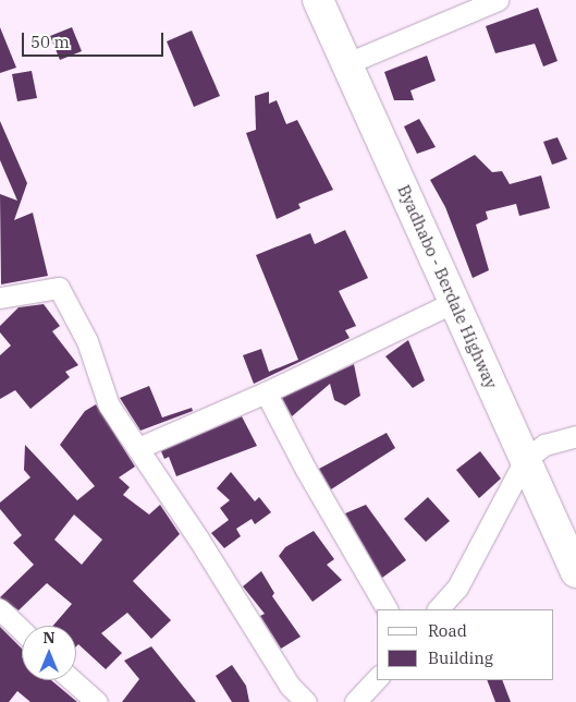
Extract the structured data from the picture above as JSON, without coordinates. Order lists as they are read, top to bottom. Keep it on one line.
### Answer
{"streets":{"main road":["Byadhabo - Berdale Highway"]},"legend":["Road","Building"],"scale_bar":"50 m","north":"top"}
